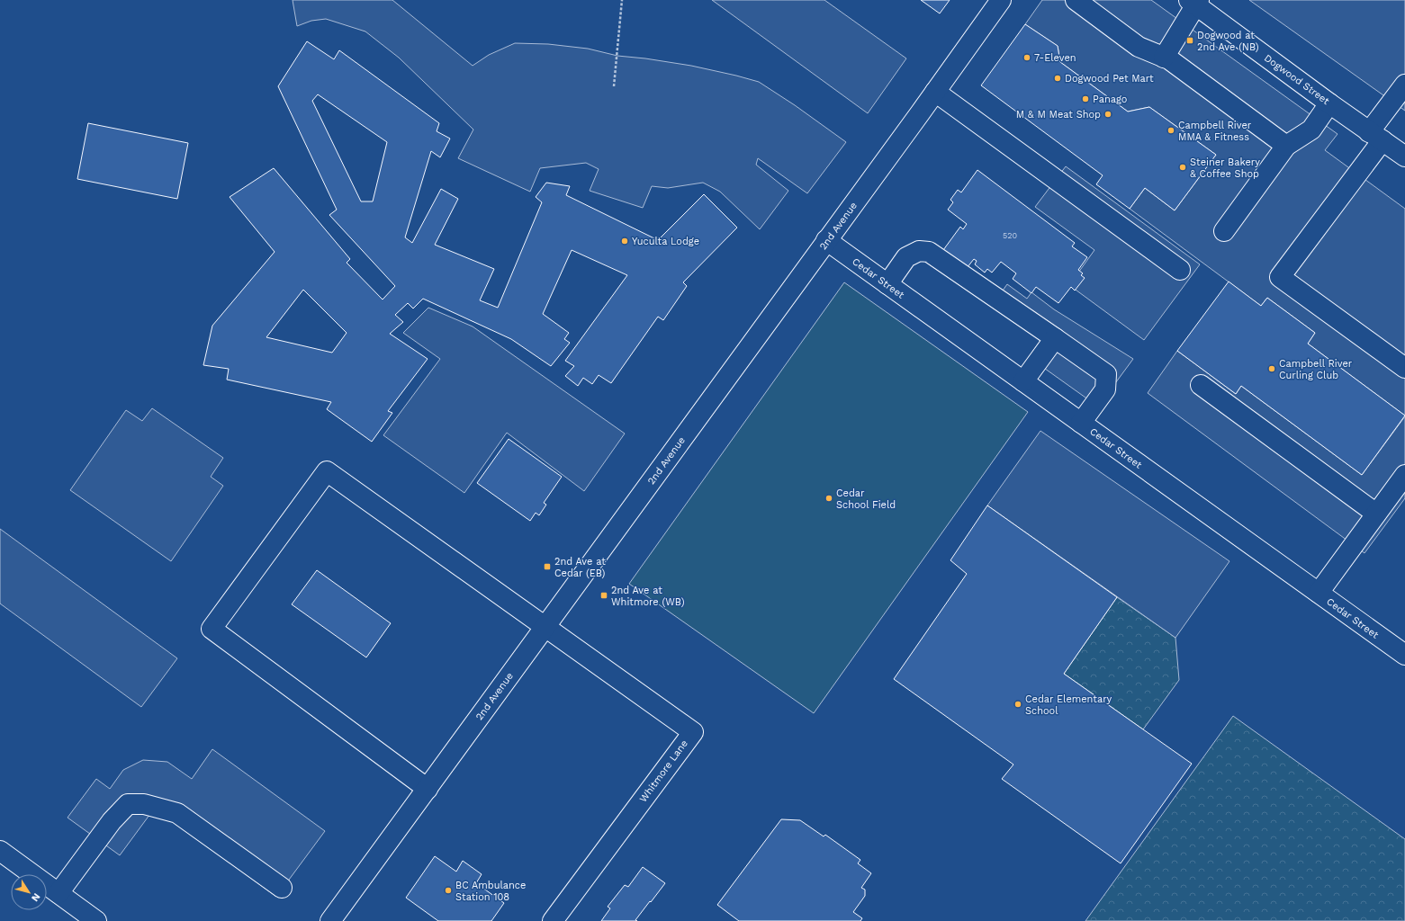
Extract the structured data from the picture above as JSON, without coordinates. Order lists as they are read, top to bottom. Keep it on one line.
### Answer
{"streets":{"street":["Dogwood Street","2nd Avenue","Cedar Street","Whitmore Lane"]},"crossings":[["2nd Avenue","Cedar Street"],["2nd Avenue","Whitmore Lane"]],"places":{"transit":["Dogwood at 2nd Ave (NB)","2nd Ave at Cedar (EB)","2nd Ave at Whitmore (WB)"],"other":["7-Eleven","Dogwood Pet Mart","Panago","M & M Meat Shop","Campbell River MMA & Fitness","Steiner Bakery & Coffee Shop","Yuculta Lodge","Campbell River Curling Club","Cedar School Field","Cedar Elementary School","BC Ambulance Station 108"]},"house_numbers":["520"],"north":"bottom right"}
